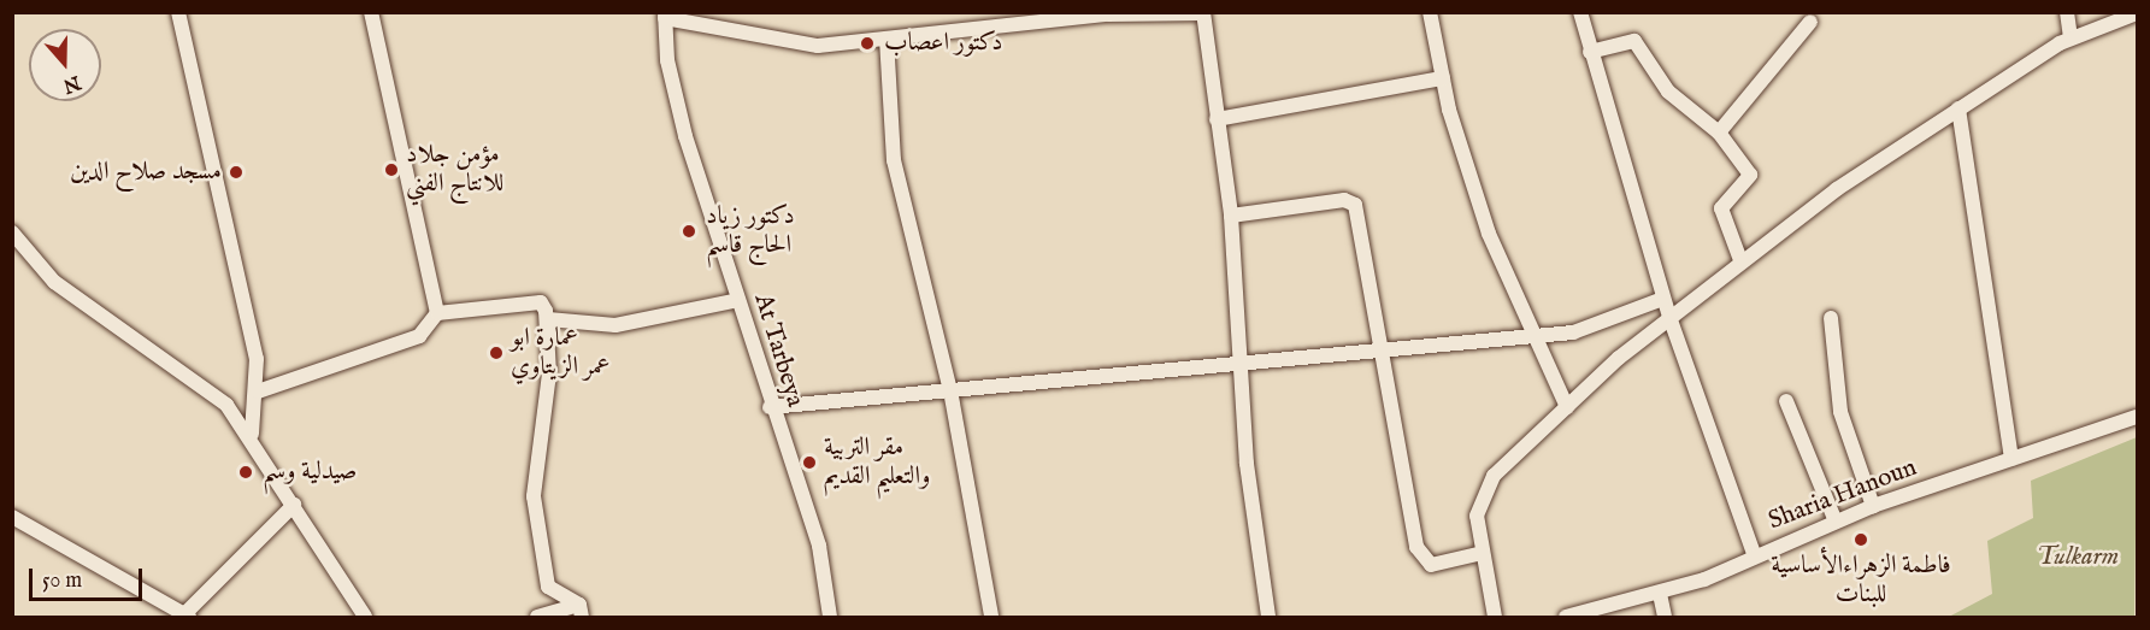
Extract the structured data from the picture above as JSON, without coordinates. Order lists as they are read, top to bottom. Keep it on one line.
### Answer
{"streets":{"street":["At Tarbeya","Sharia Hanoun"]},"parks":["Tulkarm"],"places":["دكتور اعصاب","مؤمن جلاد للانتاج الفني","مسجد صلاح الدين","دكتور زياد الحاج قاسم","عمارة ابو عمر الزيتاوي","مقر التربية والتعليم القديم","صيدلية وسم","فاطمة الزهراءالأساسية للبنات"],"scale_bar":"50 m","north":"bottom"}
